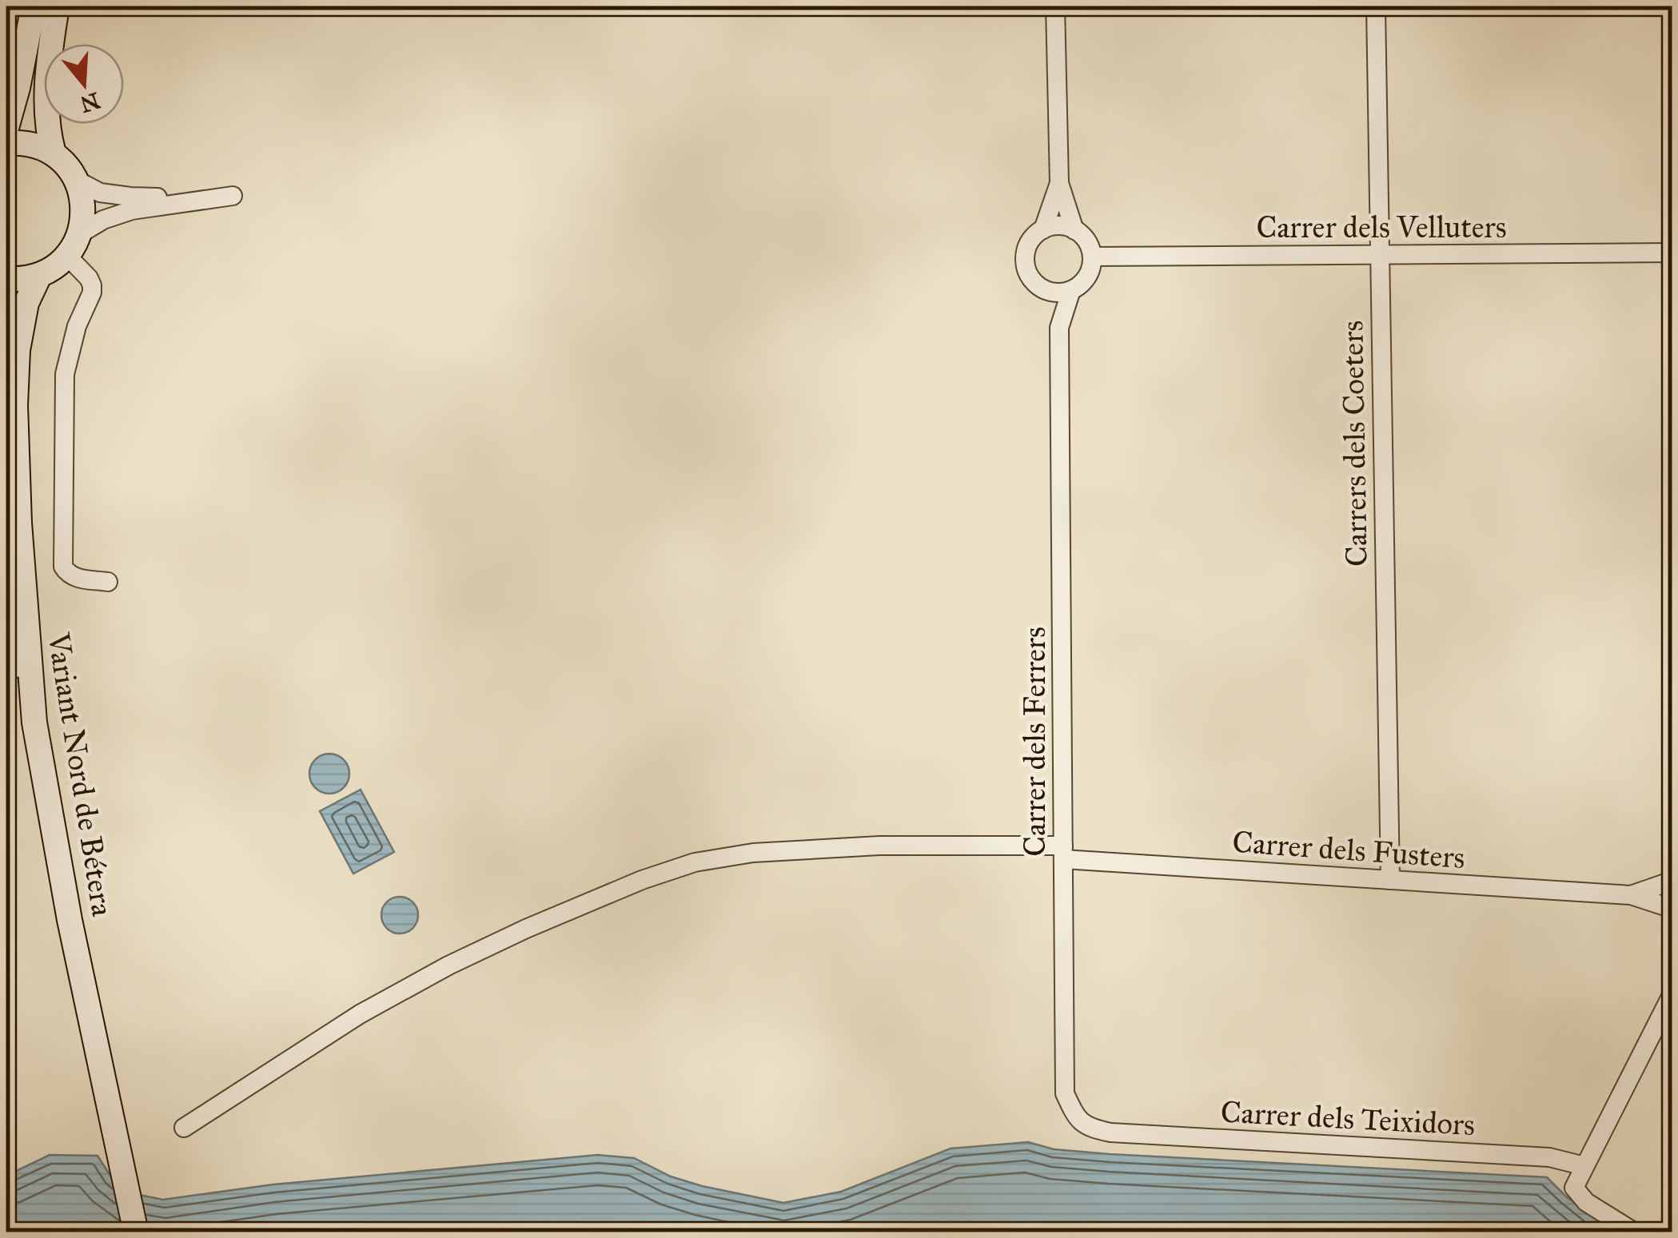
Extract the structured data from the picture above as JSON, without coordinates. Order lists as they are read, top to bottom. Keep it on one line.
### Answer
{"streets":{"main road":["Variant Nord de Bétera"],"street":["Carrer dels Velluters","Carrers dels Coeters","Carrer dels Ferrers","Carrer dels Fusters","Carrer dels Teixidors"]},"crossings":[["Carrer dels Velluters","Carrers dels Coeters"],["Carrer dels Velluters","Carrer dels Ferrers"],["Carrers dels Coeters","Carrer dels Fusters"],["Carrer dels Ferrers","Carrer dels Fusters"],["Carrer dels Ferrers","Carrer dels Teixidors"]],"north":"bottom"}
